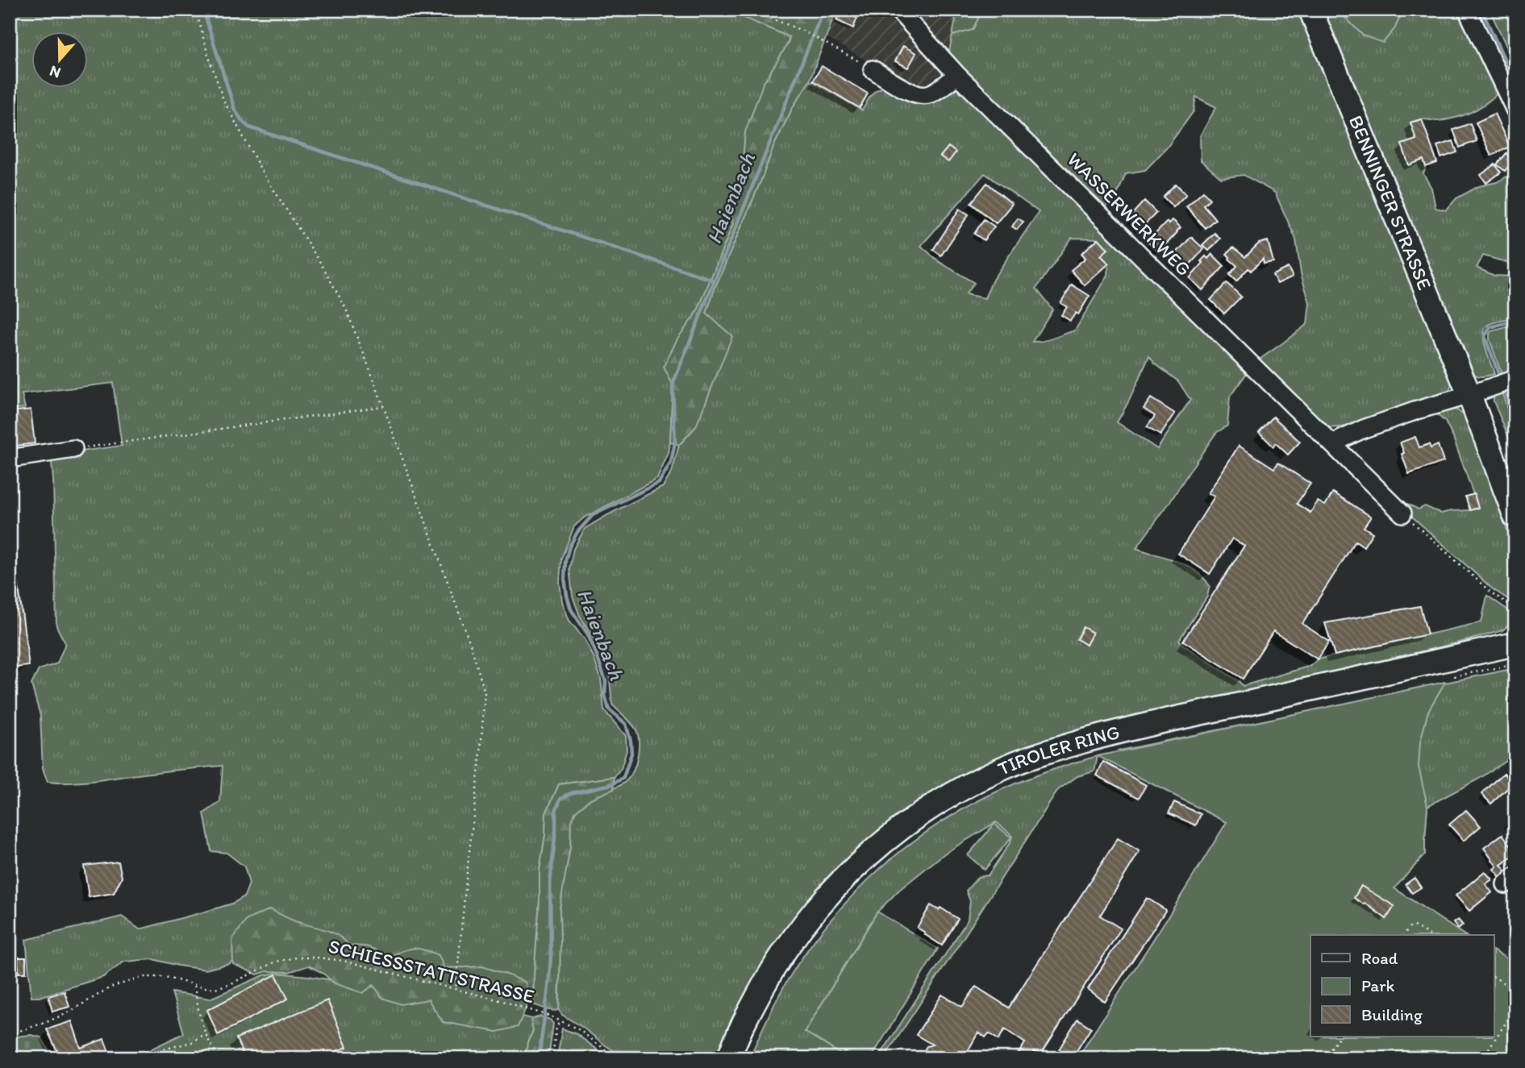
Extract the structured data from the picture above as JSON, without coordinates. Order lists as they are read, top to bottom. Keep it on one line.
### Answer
{"streets":{"main road":["BENNINGER STRASSE","TIROLER RING"],"street":["WASSERWERKWEG"],"path":["SCHIESSSTATTSTRASSE"]},"water":["Haienbach"],"legend":["Road","Park","Building"],"north":"bottom"}
